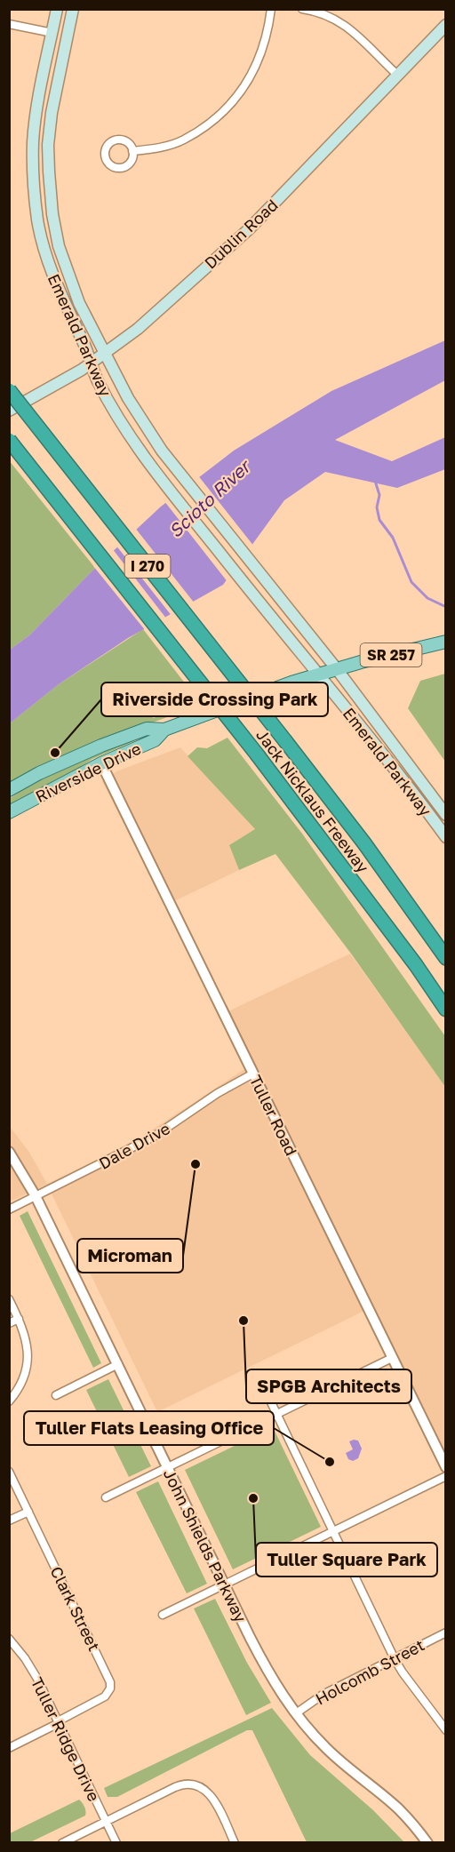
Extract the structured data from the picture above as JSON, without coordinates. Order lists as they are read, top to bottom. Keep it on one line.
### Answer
{"streets":{"highway":["I 270","Jack Nicklaus Freeway"],"main road":["Dublin Road","Emerald Parkway","SR 257","Riverside Drive"],"street":["Tuller Road","Dale Drive","John Shields Parkway","Clark Street","Holcomb Street","Tuller Ridge Drive"]},"crossings":[["Dublin Road","Emerald Parkway"],["Emerald Parkway","Riverside Drive"],["Riverside Drive","Tuller Road"],["Tuller Road","Dale Drive"],["Dale Drive","John Shields Parkway"],["John Shields Parkway","Holcomb Street"],["Clark Street","Tuller Ridge Drive"]],"water":["Scioto River"],"places":["Riverside Crossing Park","Microman","SPGB Architects","Tuller Flats Leasing Office","Tuller Square Park"]}
